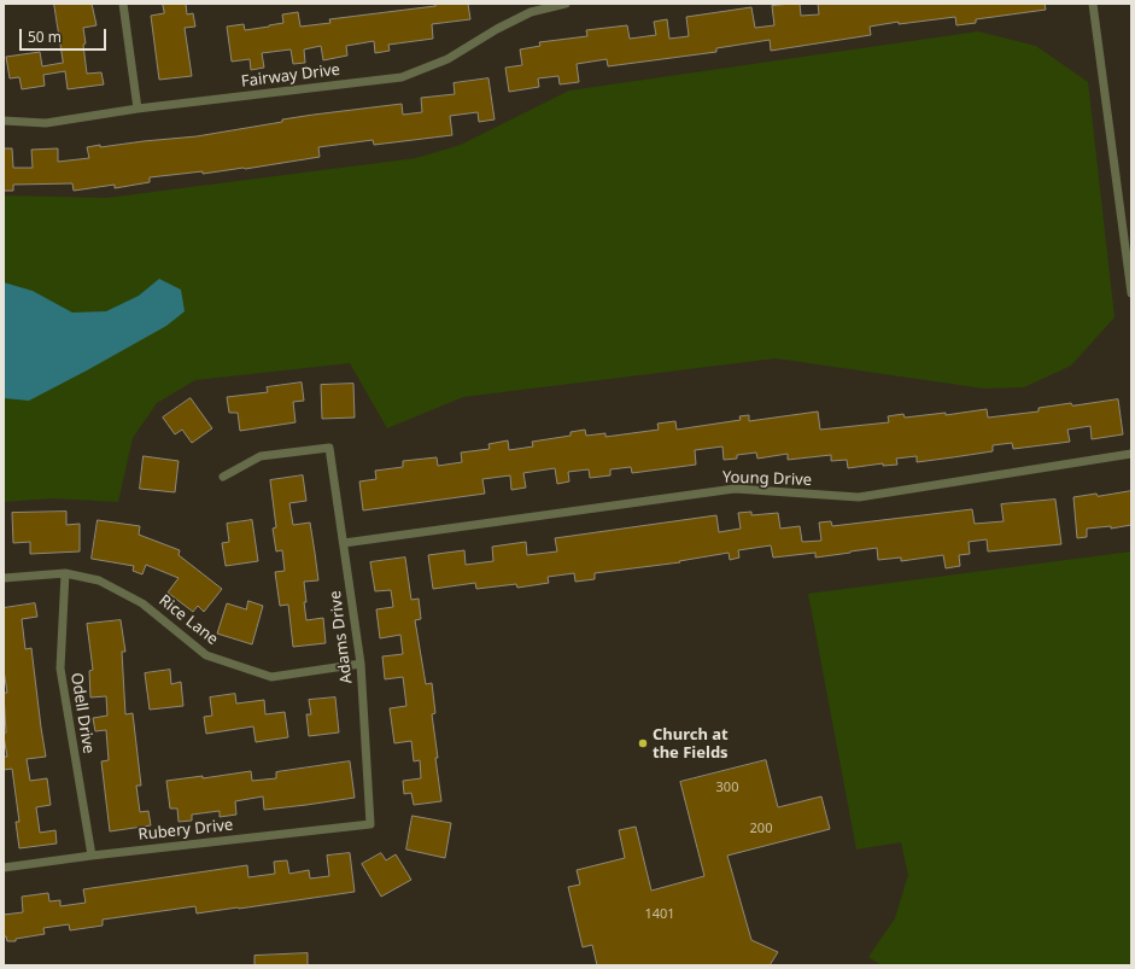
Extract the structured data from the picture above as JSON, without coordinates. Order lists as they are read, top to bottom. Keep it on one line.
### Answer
{"streets":{"street":["Fairway Drive","Young Drive","Rice Lane","Adams Drive","Odell Drive","Rubery Drive"]},"crossings":[["Young Drive","Adams Drive"],["Rice Lane","Adams Drive"],["Rice Lane","Odell Drive"],["Adams Drive","Rubery Drive"],["Odell Drive","Rubery Drive"]],"places":["Church at the Fields"],"house_numbers":["300","200","1401"],"scale_bar":"50 m"}
